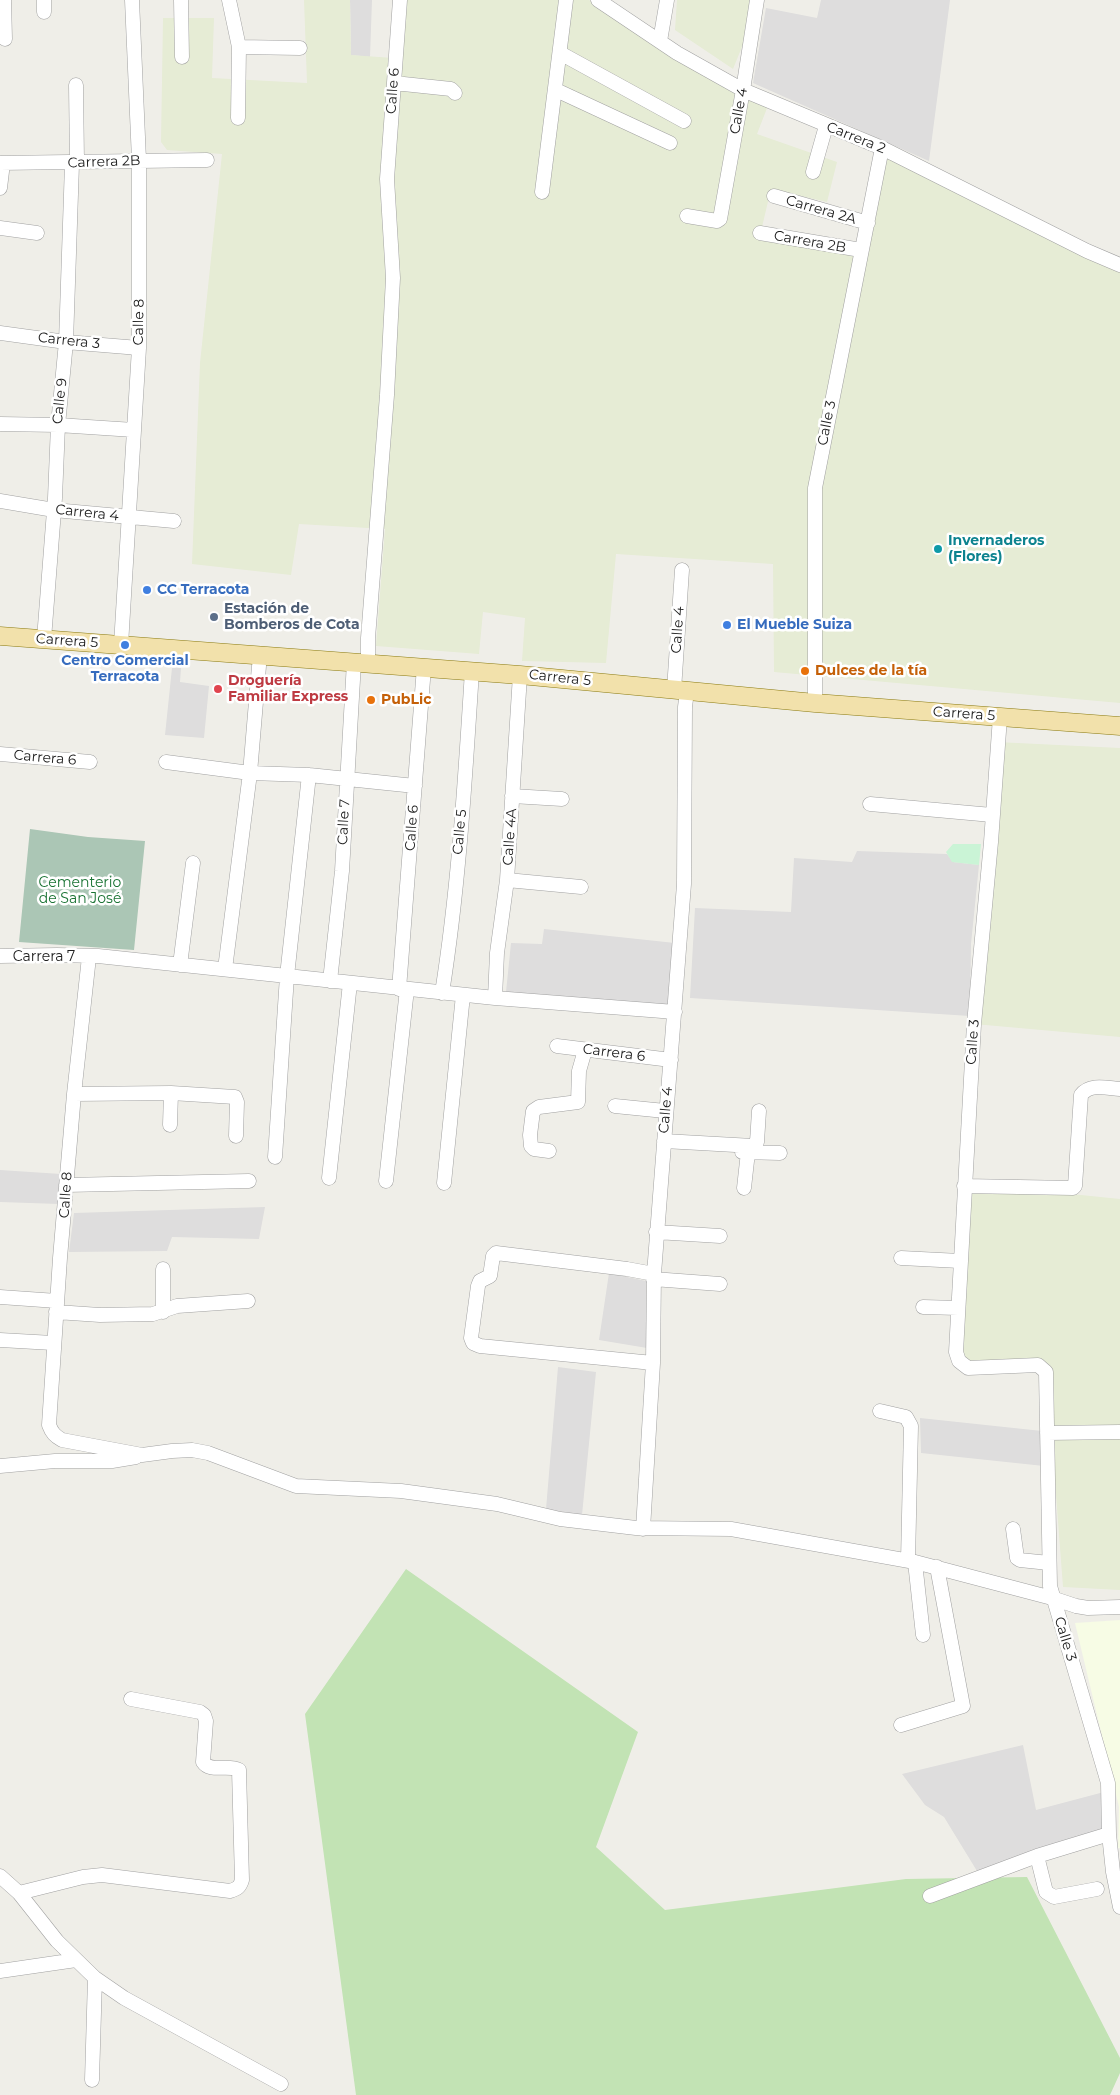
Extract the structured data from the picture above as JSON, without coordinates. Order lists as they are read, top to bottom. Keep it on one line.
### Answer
{"streets":{"main road":["Carrera 5"],"street":["Calle 6","Calle 4","Carrera 2","Carrera 2B","Carrera 2A","Calle 8","Carrera 3","Calle 9","Calle 3","Carrera 4","Carrera 6","Calle 7","Calle 5","Calle 4A","Carrera 7"]},"crossings":[["Calle 6","Carrera 5"],["Calle 6","Calle 7"],["Calle 6","Carrera 7"],["Calle 4","Carrera 2"],["Calle 4","Carrera 5"],["Calle 4","Carrera 6"],["Calle 4","Carrera 7"],["Carrera 2","Calle 3"],["Carrera 2B","Calle 8"],["Carrera 2B","Calle 9"],["Carrera 2B","Calle 3"],["Carrera 2A","Calle 3"],["Calle 8","Carrera 3"],["Calle 8","Carrera 4"],["Calle 8","Carrera 5"],["Calle 8","Carrera 7"],["Carrera 3","Calle 9"],["Calle 9","Carrera 4"],["Calle 9","Carrera 5"],["Calle 3","Carrera 5"],["Carrera 5","Calle 7"],["Carrera 5","Calle 5"],["Carrera 5","Calle 4A"],["Calle 7","Carrera 7"],["Calle 5","Carrera 7"],["Calle 4A","Carrera 7"]],"parks":["Cementerio de San José"],"places":["Invernaderos (Flores)","CC Terracota","Estación de Bomberos de Cota","El Mueble Suiza","Centro Comercial Terracota","Dulces de la tía","Droguería Familiar Express","PubLic"]}
